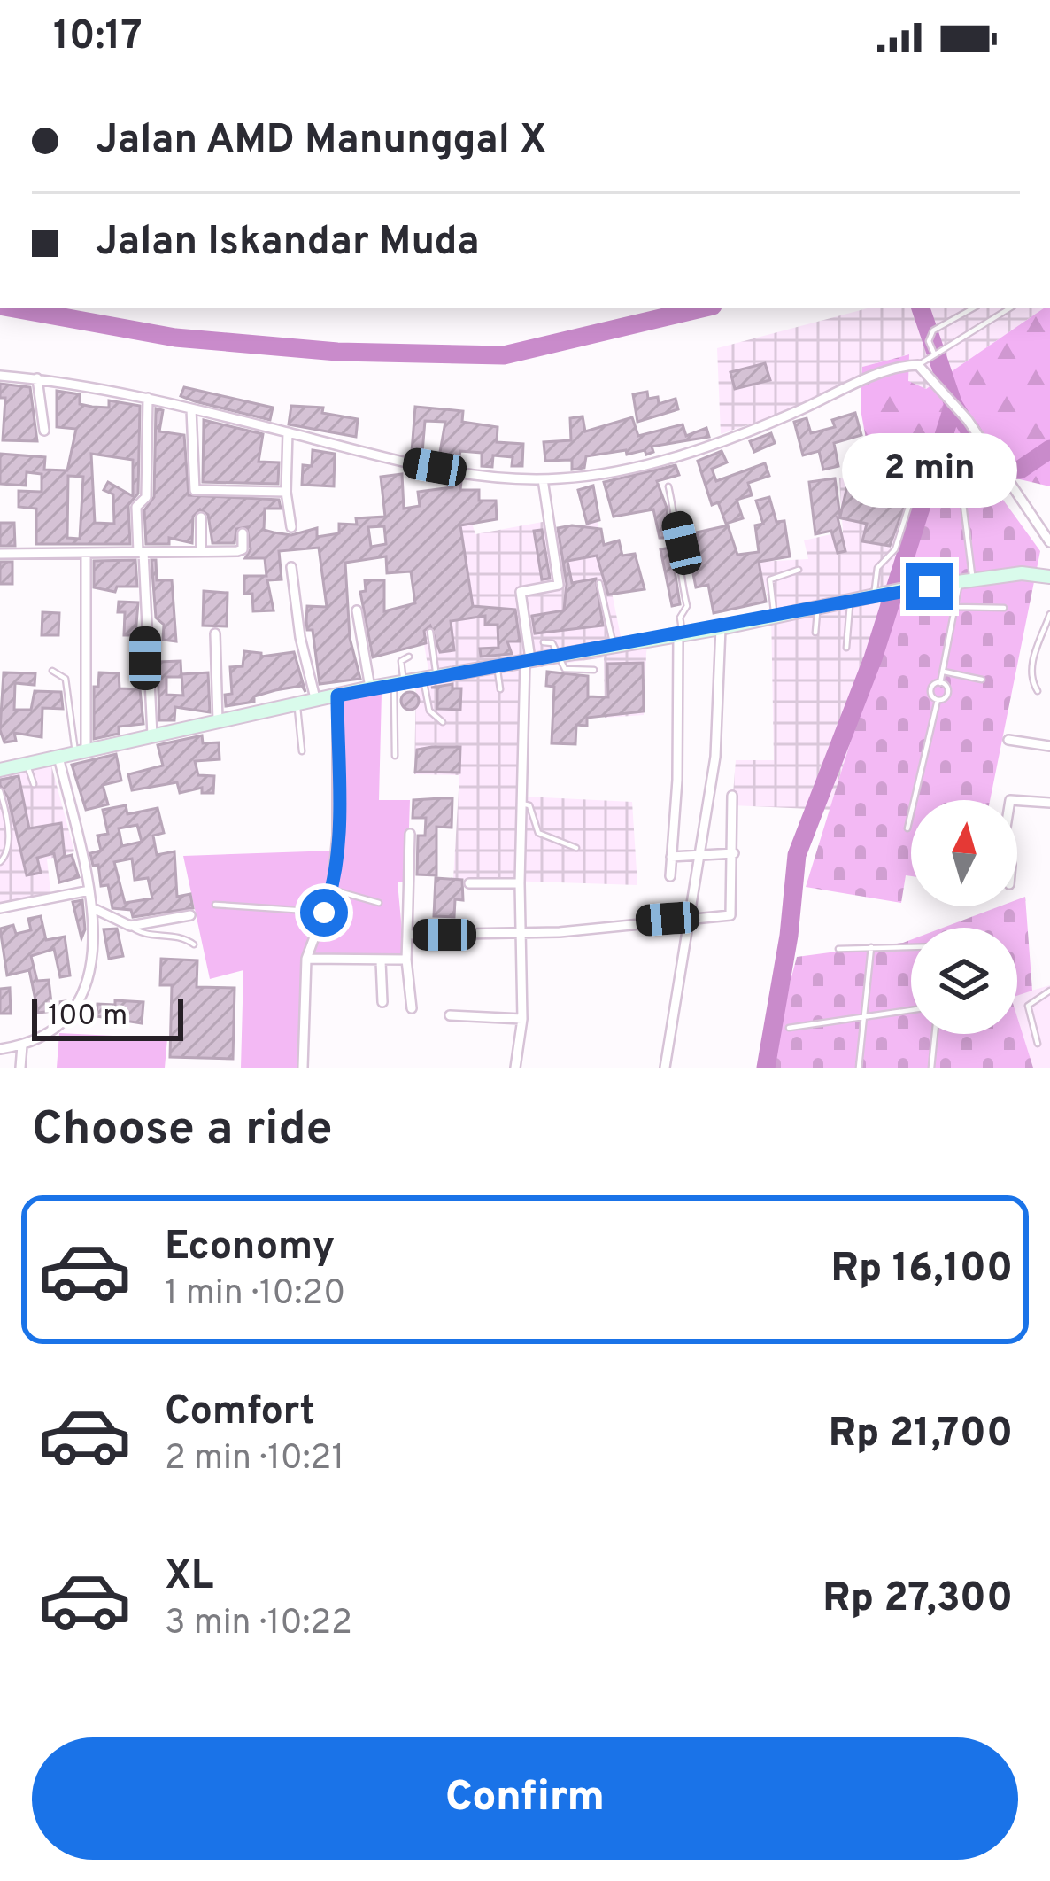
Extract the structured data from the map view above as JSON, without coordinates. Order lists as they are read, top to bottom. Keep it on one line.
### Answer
{"scale_bar":"100 m","north":"top","page":{"status":"10:17","banner":["Jalan AMD Manunggal X","Jalan Iskandar Muda"],"bubble":"2 min","scale":"100 m","heading":"Choose a ride","list":[{"name":"Economy","note":"1 min · 10:20","value":"Rp 16,100"},{"name":"Comfort","note":"2 min · 10:21","value":"Rp 21,700"},{"name":"XL","note":"3 min · 10:22","value":"Rp 27,300"}],"buttons":"Confirm"}}
